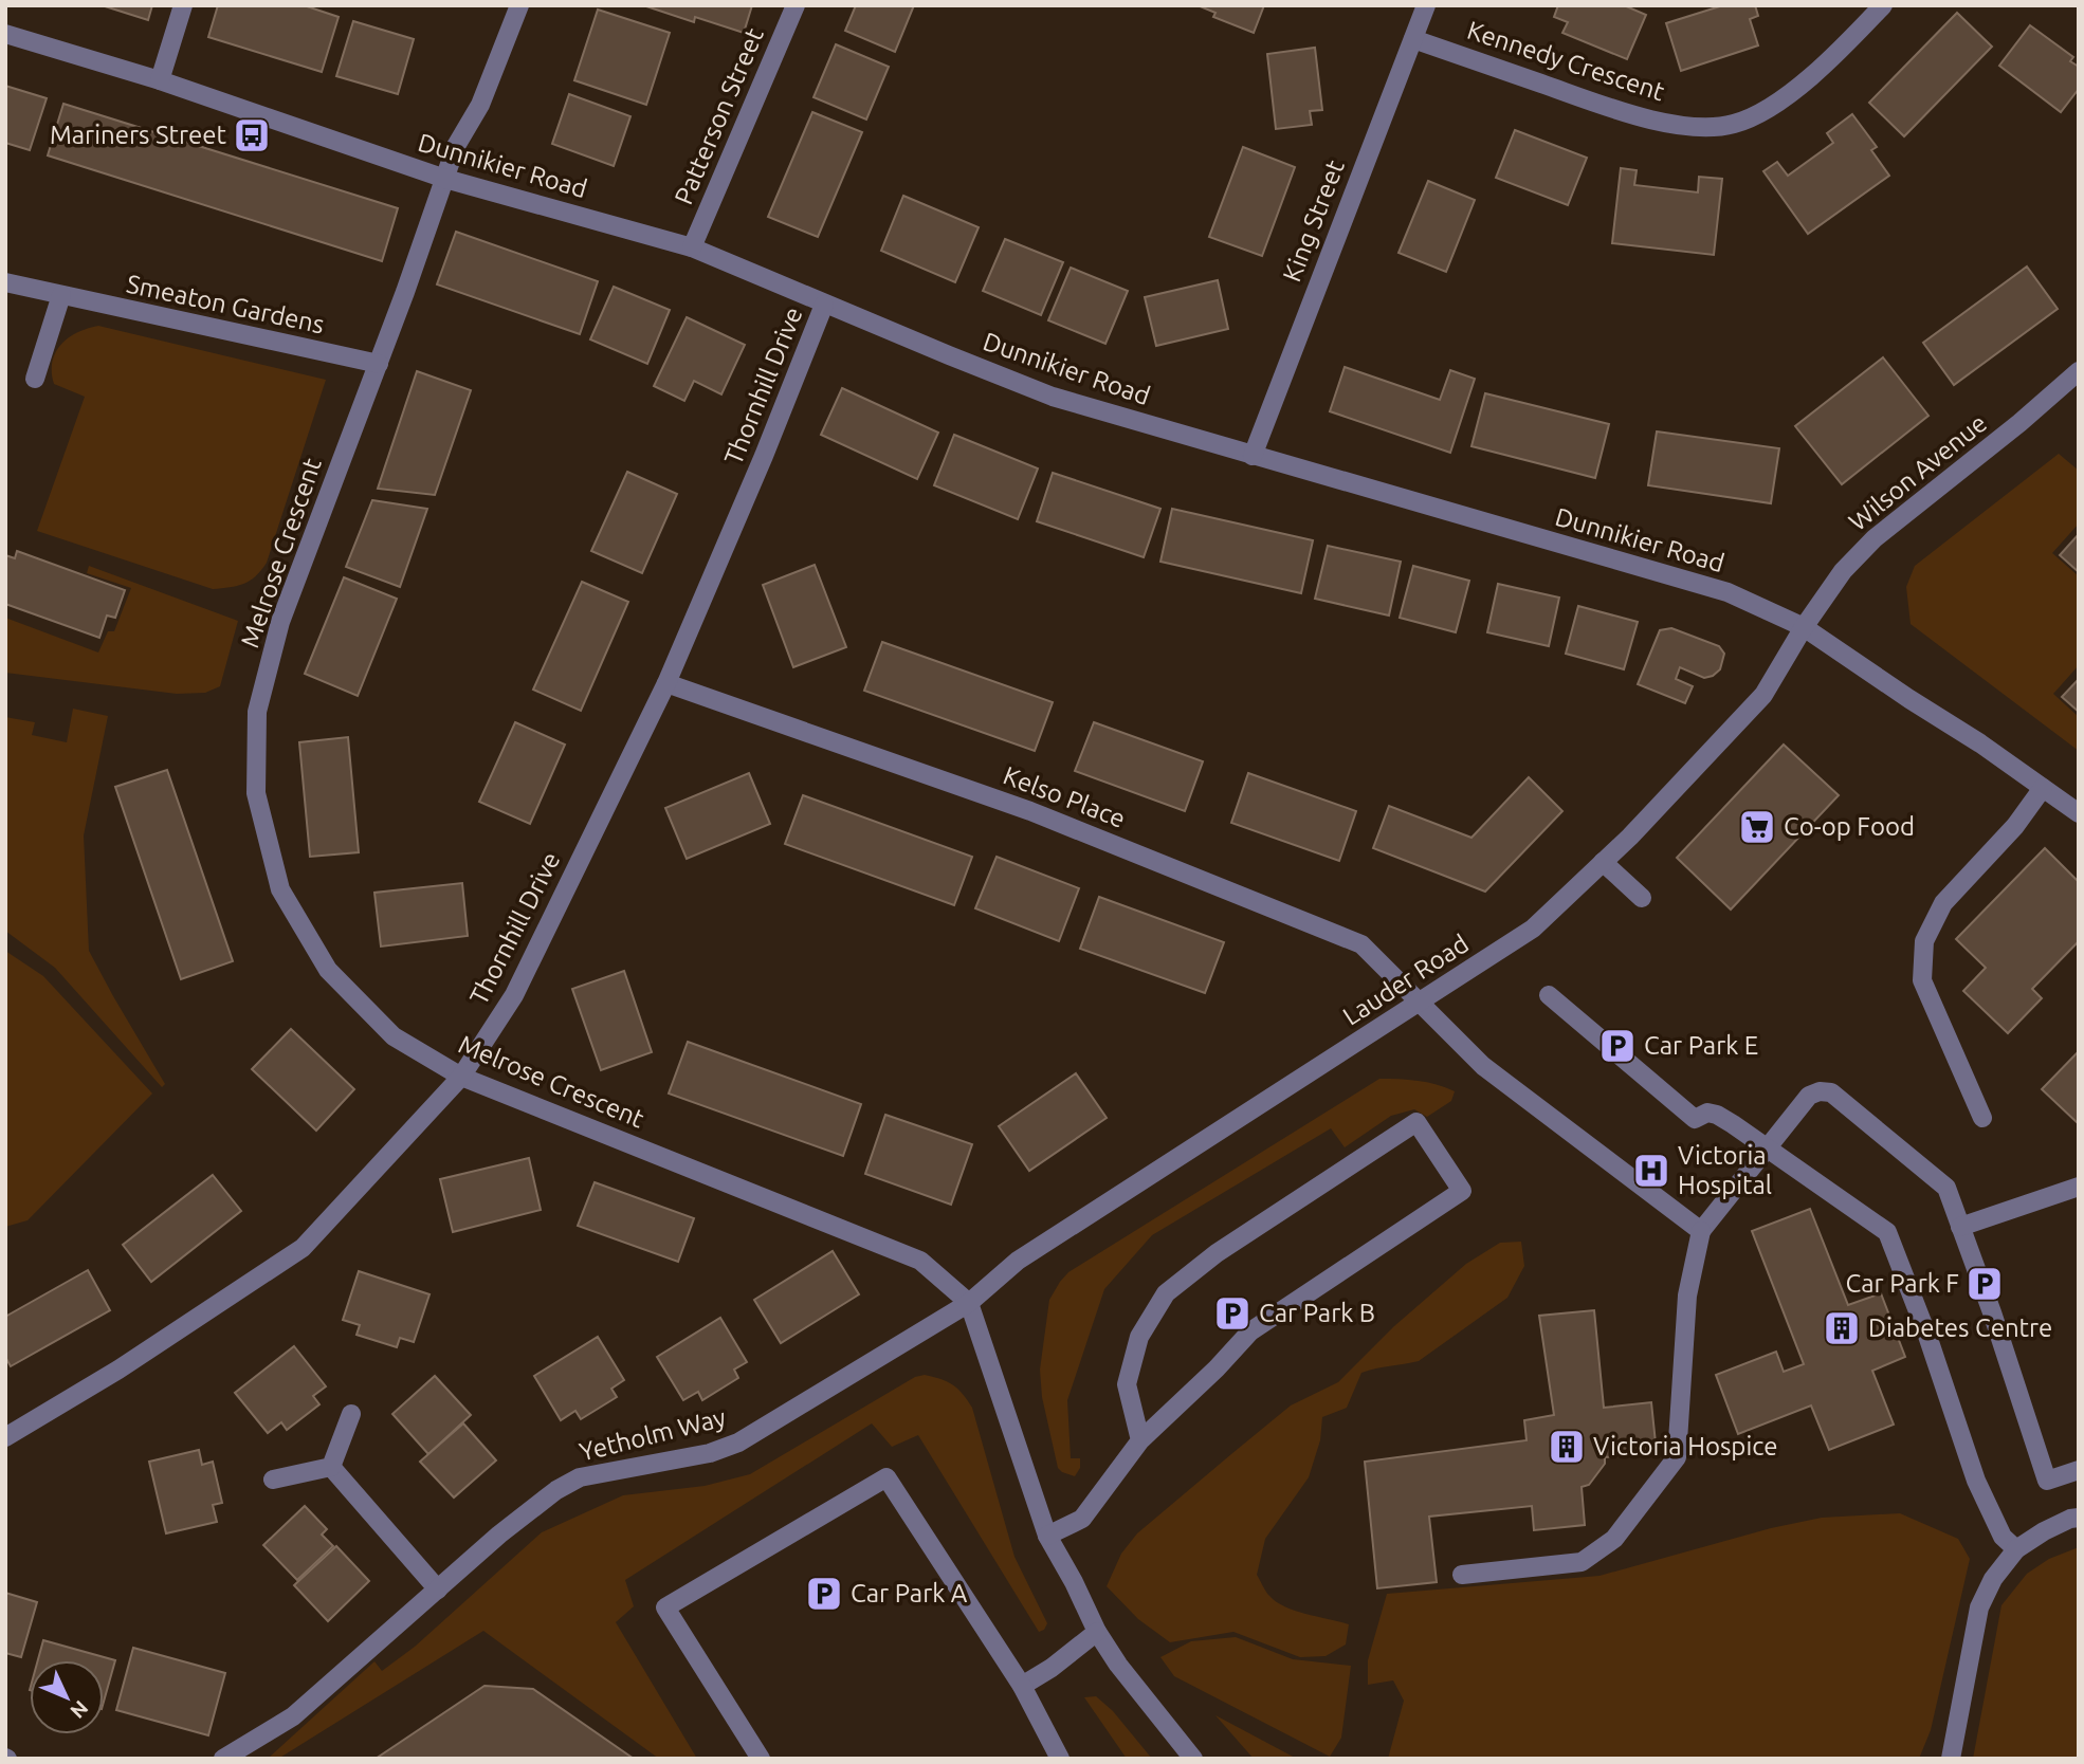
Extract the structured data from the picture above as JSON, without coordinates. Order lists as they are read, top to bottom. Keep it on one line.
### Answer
{"streets":{"street":["Kennedy Crescent","Patterson Street","Dunnikier Road","King Street","Smeaton Gardens","Thornhill Drive","Wilson Avenue","Melrose Crescent","Kelso Place","Lauder Road","Yetholm Way"]},"crossings":[["Kennedy Crescent","King Street"],["Patterson Street","Dunnikier Road"],["Dunnikier Road","King Street"],["Dunnikier Road","Thornhill Drive"],["Dunnikier Road","Wilson Avenue"],["Dunnikier Road","Melrose Crescent"],["Dunnikier Road","Lauder Road"],["Smeaton Gardens","Melrose Crescent"],["Thornhill Drive","Melrose Crescent"],["Thornhill Drive","Kelso Place"],["Wilson Avenue","Lauder Road"],["Melrose Crescent","Lauder Road"],["Melrose Crescent","Yetholm Way"],["Kelso Place","Lauder Road"],["Lauder Road","Yetholm Way"]],"places":{"bus stop":["Mariners Street"],"supermarket":["Co-op Food"],"parking":["Car Park E","Car Park F","Car Park B","Car Park A"],"hospital":["Victoria Hospital"],"building":["Diabetes Centre","Victoria Hospice"]},"north":"bottom right"}
